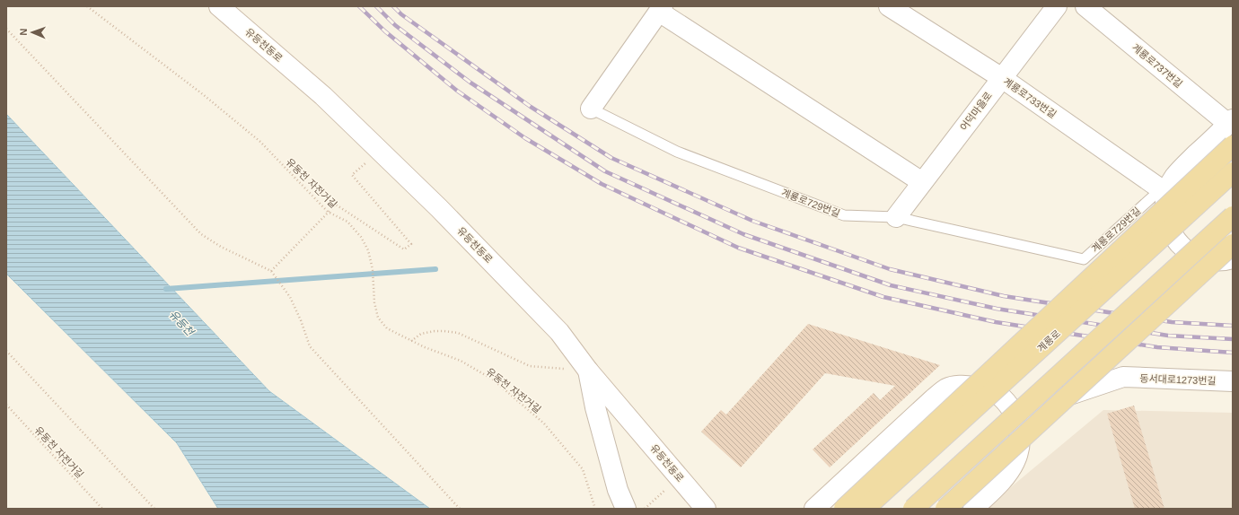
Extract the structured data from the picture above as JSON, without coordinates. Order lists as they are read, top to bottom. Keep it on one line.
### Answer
{"streets":{"main road":["계룡로"],"street":["유등천동로","계룡로737번길","계룡로733번길","어덕마을로","계룡로729번길","동서대로1273번길"],"path":["유동천 자전거길"]},"crossings":[["계룡로733번길","어덕마을로"],["계룡로733번길","계룡로729번길"],["어덕마을로","계룡로729번길"]],"water":["유등천"],"north":"left"}
